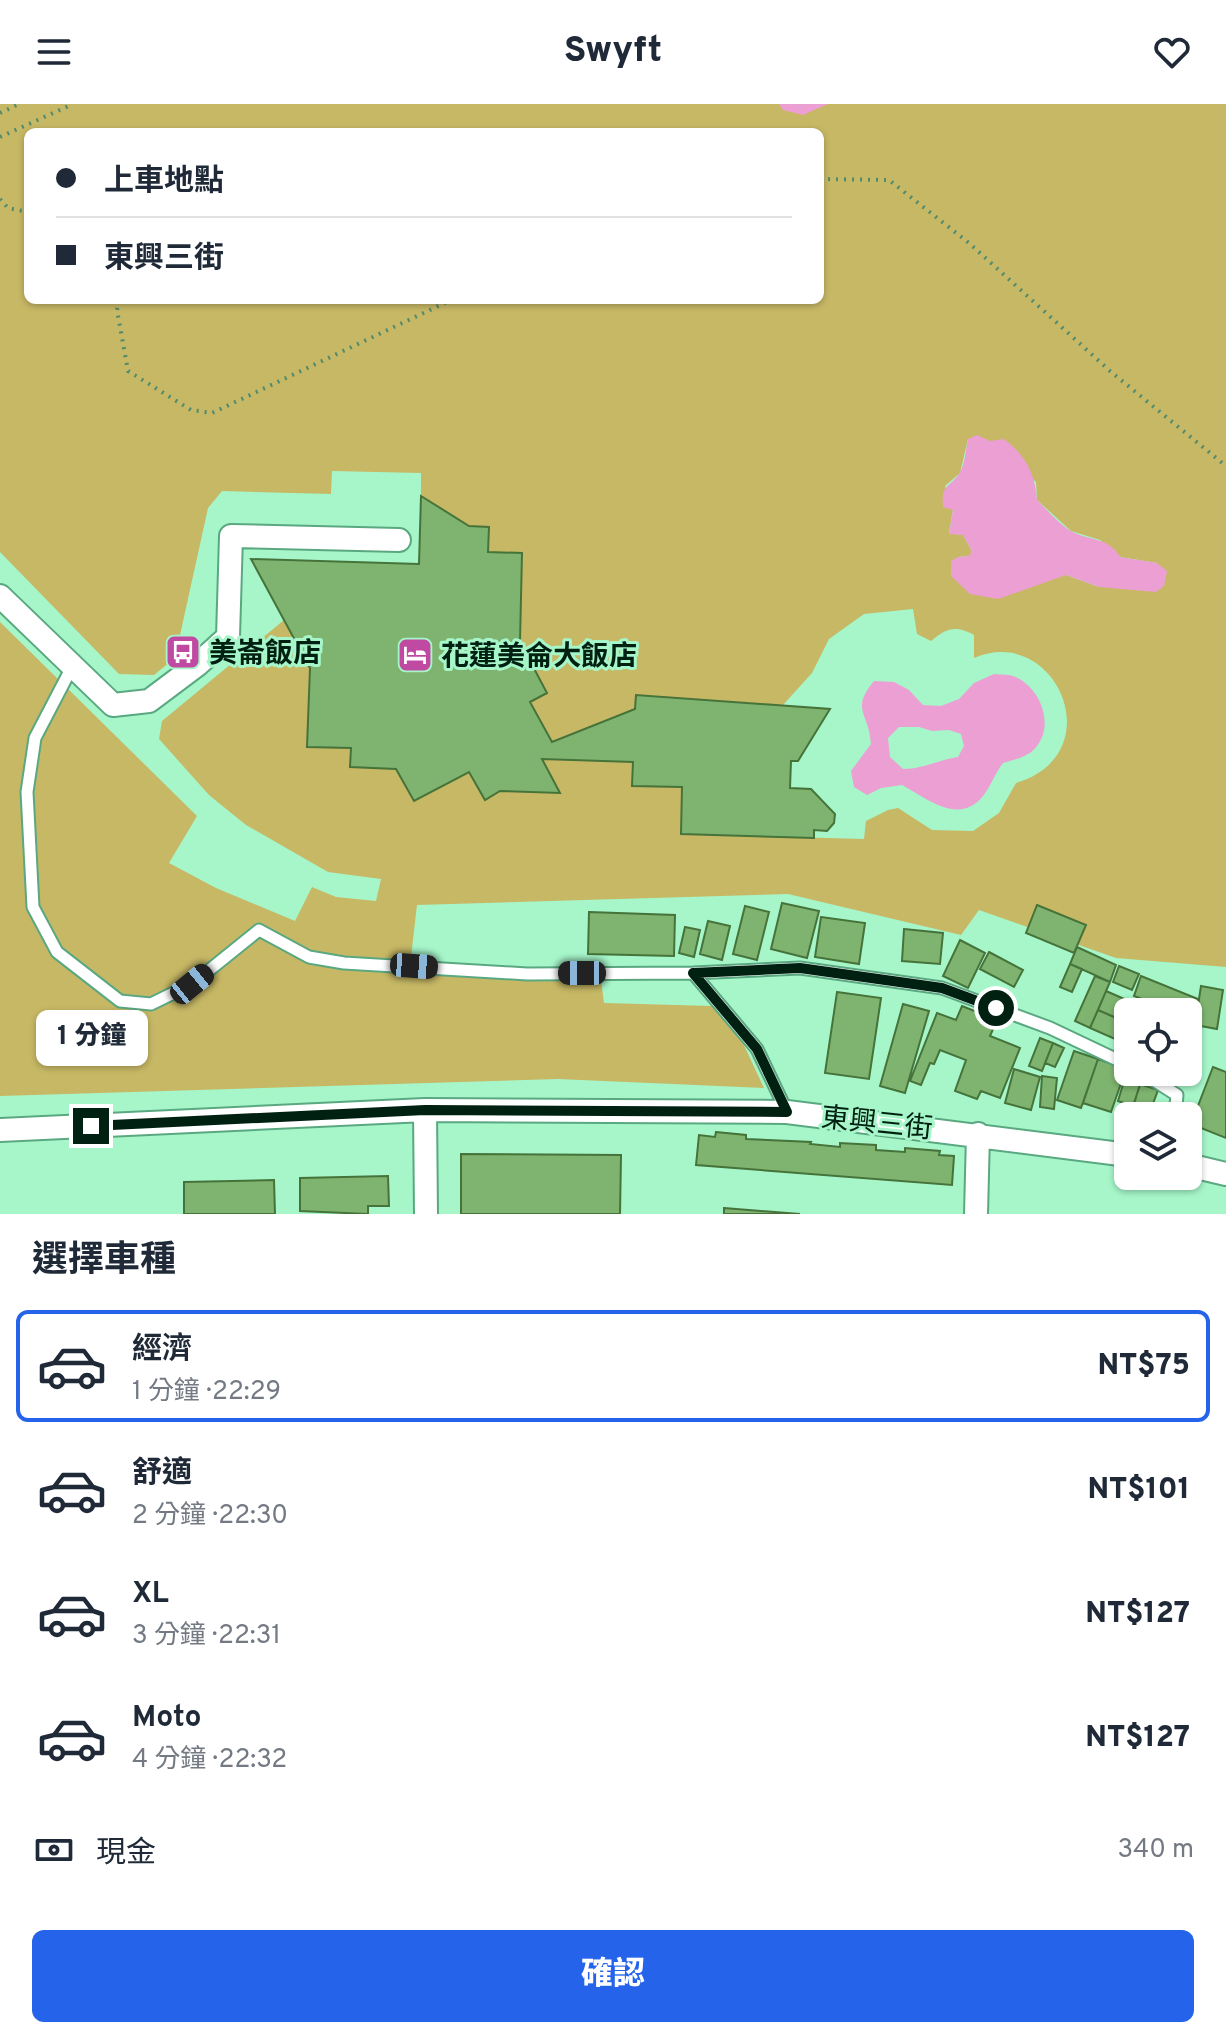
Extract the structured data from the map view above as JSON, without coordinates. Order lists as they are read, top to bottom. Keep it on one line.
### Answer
{"streets":{"street":["東興三街"]},"places":{"bus stop":["美崙飯店"],"hotel":["花蓮美侖大飯店"]},"page":{"header":"Swyft","banner":["上車地點","東興三街"],"bubble":"1 分鐘","heading":"選擇車種","list":[{"name":"經濟","note":"1 分鐘 · 22:29","value":"NT$75"},{"name":"舒適","note":"2 分鐘 · 22:30","value":"NT$101"},{"name":"XL","note":"3 分鐘 · 22:31","value":"NT$127"},{"name":"Moto","note":"4 分鐘 · 22:32","value":"NT$127"}],"pay":["現金","340 m"],"buttons":"確認"}}
